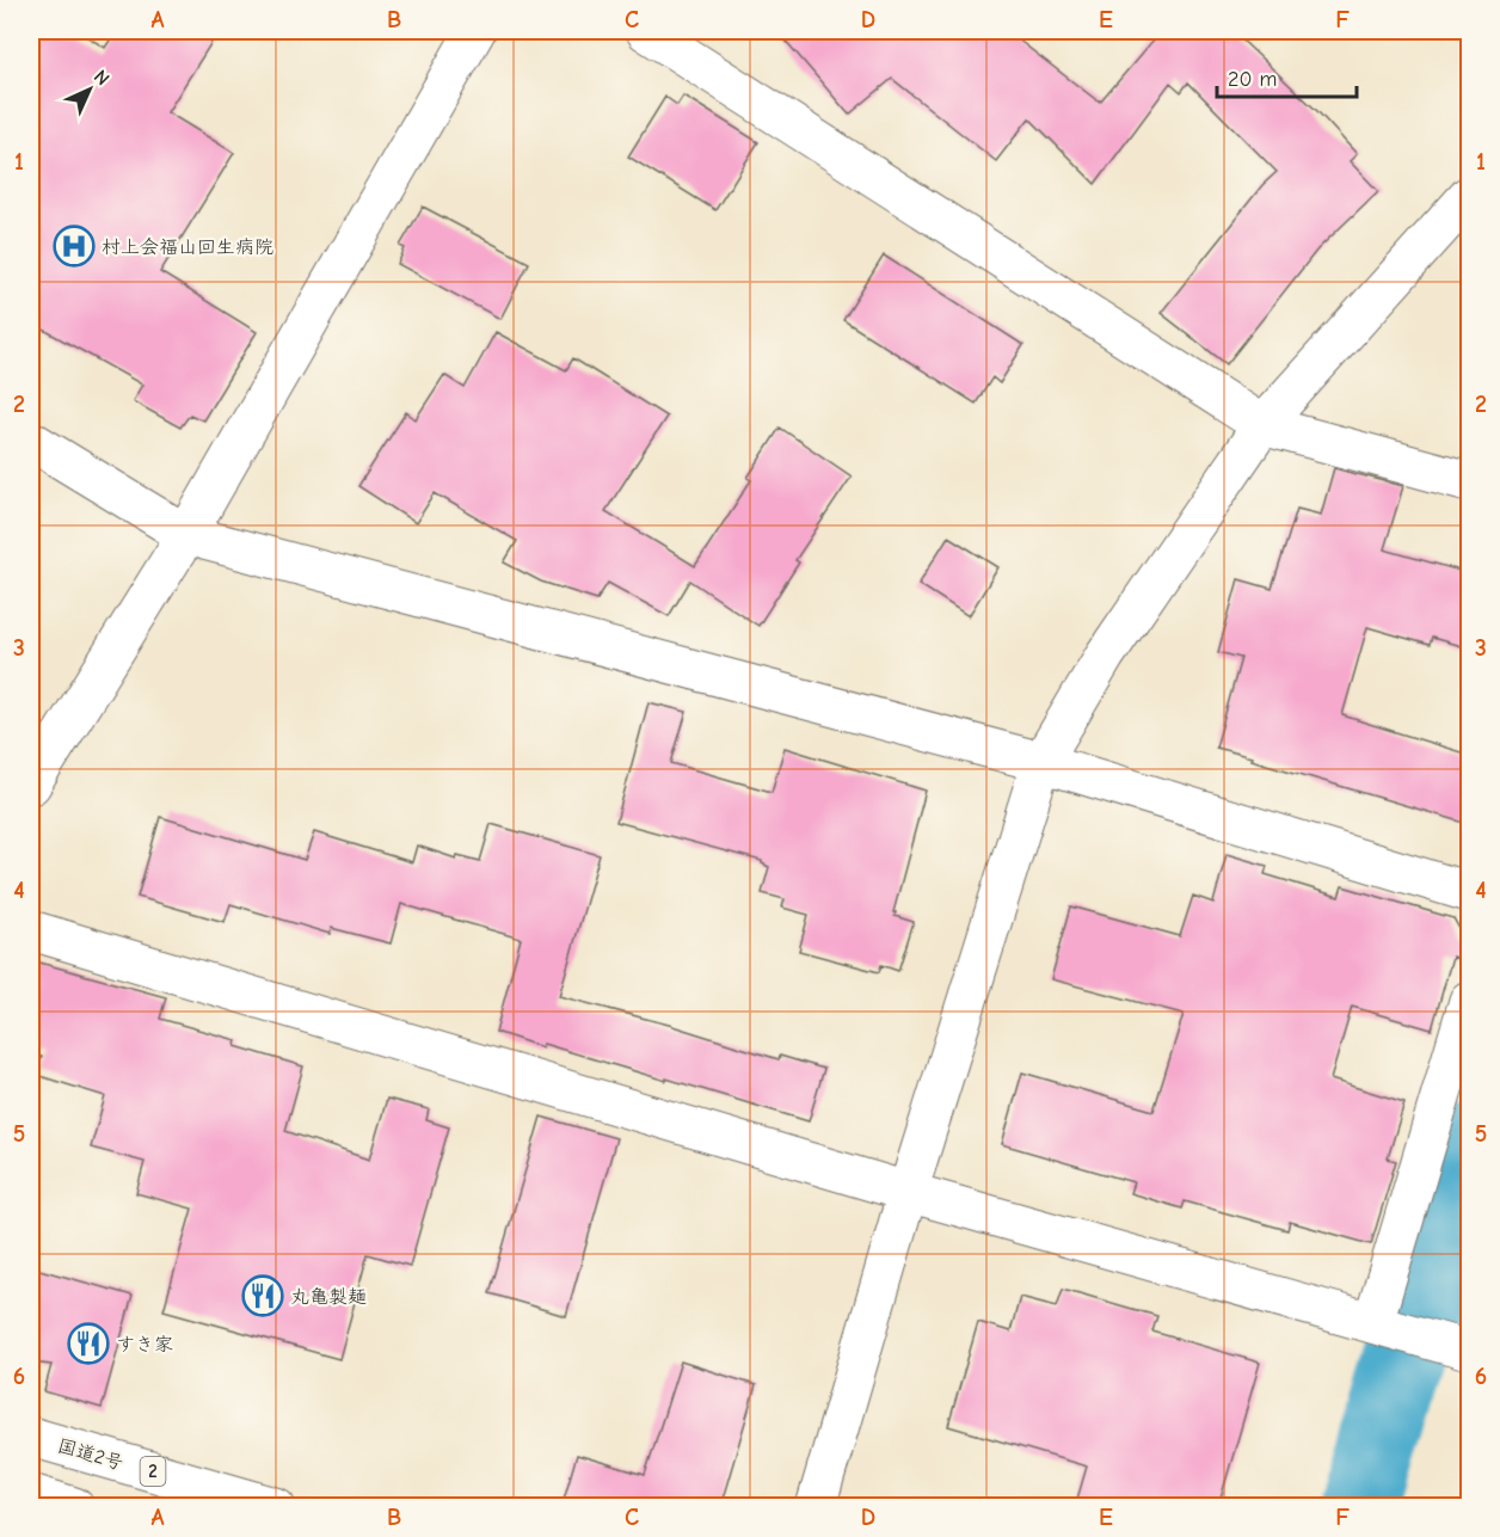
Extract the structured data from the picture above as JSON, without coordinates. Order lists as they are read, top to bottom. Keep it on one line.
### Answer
{"streets":{"main road":["国道2号","2"]},"places":{"hospital":["村上会福山回生病院"],"restaurant":["丸亀製麺","すき家"]},"scale_bar":"20 m","north":"top right","grid":{"columns":["A","B","C","D","E","F"],"rows":["1","2","3","4","5","6"]}}
